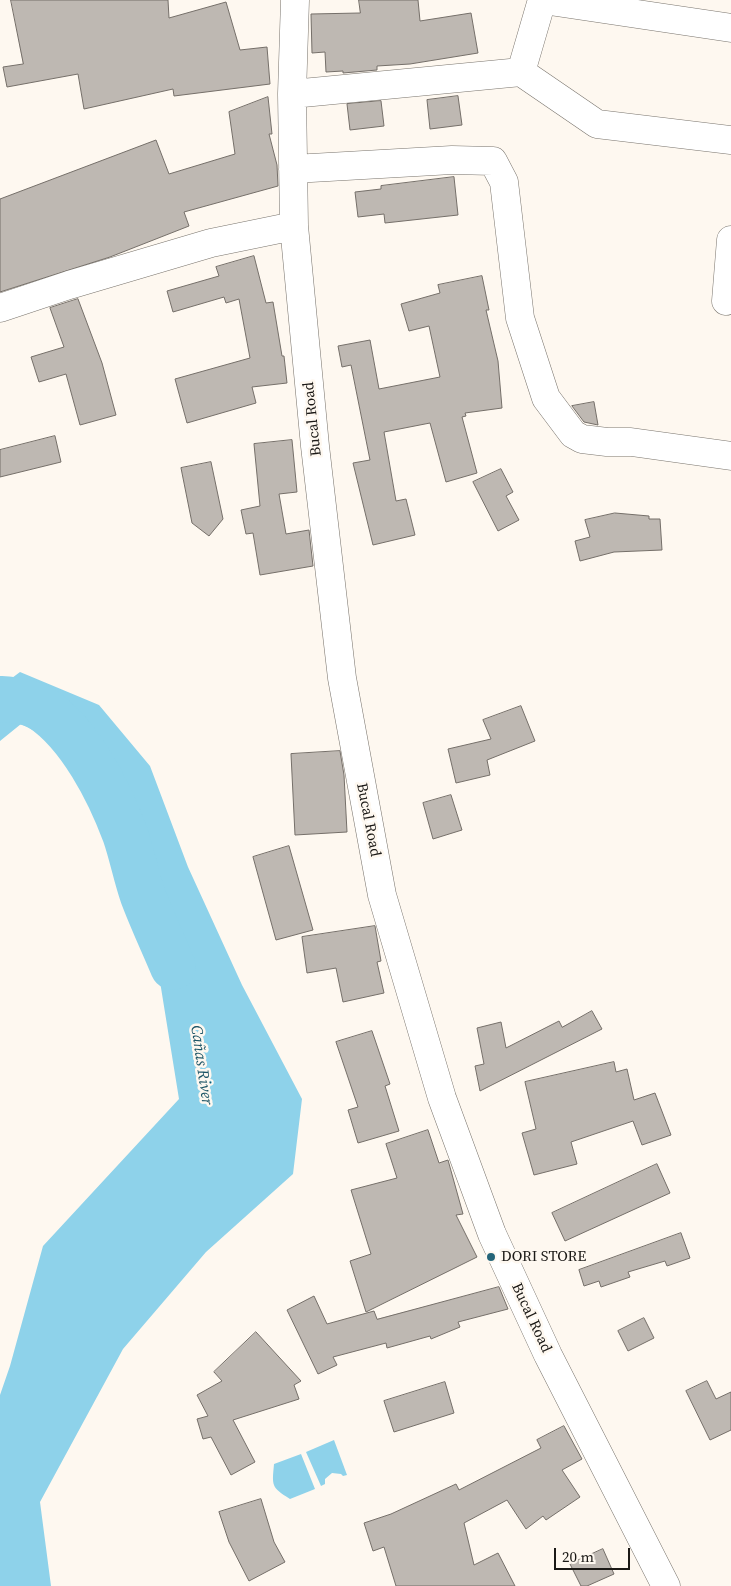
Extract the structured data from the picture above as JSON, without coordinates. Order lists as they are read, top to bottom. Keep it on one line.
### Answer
{"streets":{"street":["Bucal Road"]},"water":["Cañas River"],"places":["DORI STORE"],"scale_bar":"20 m"}
